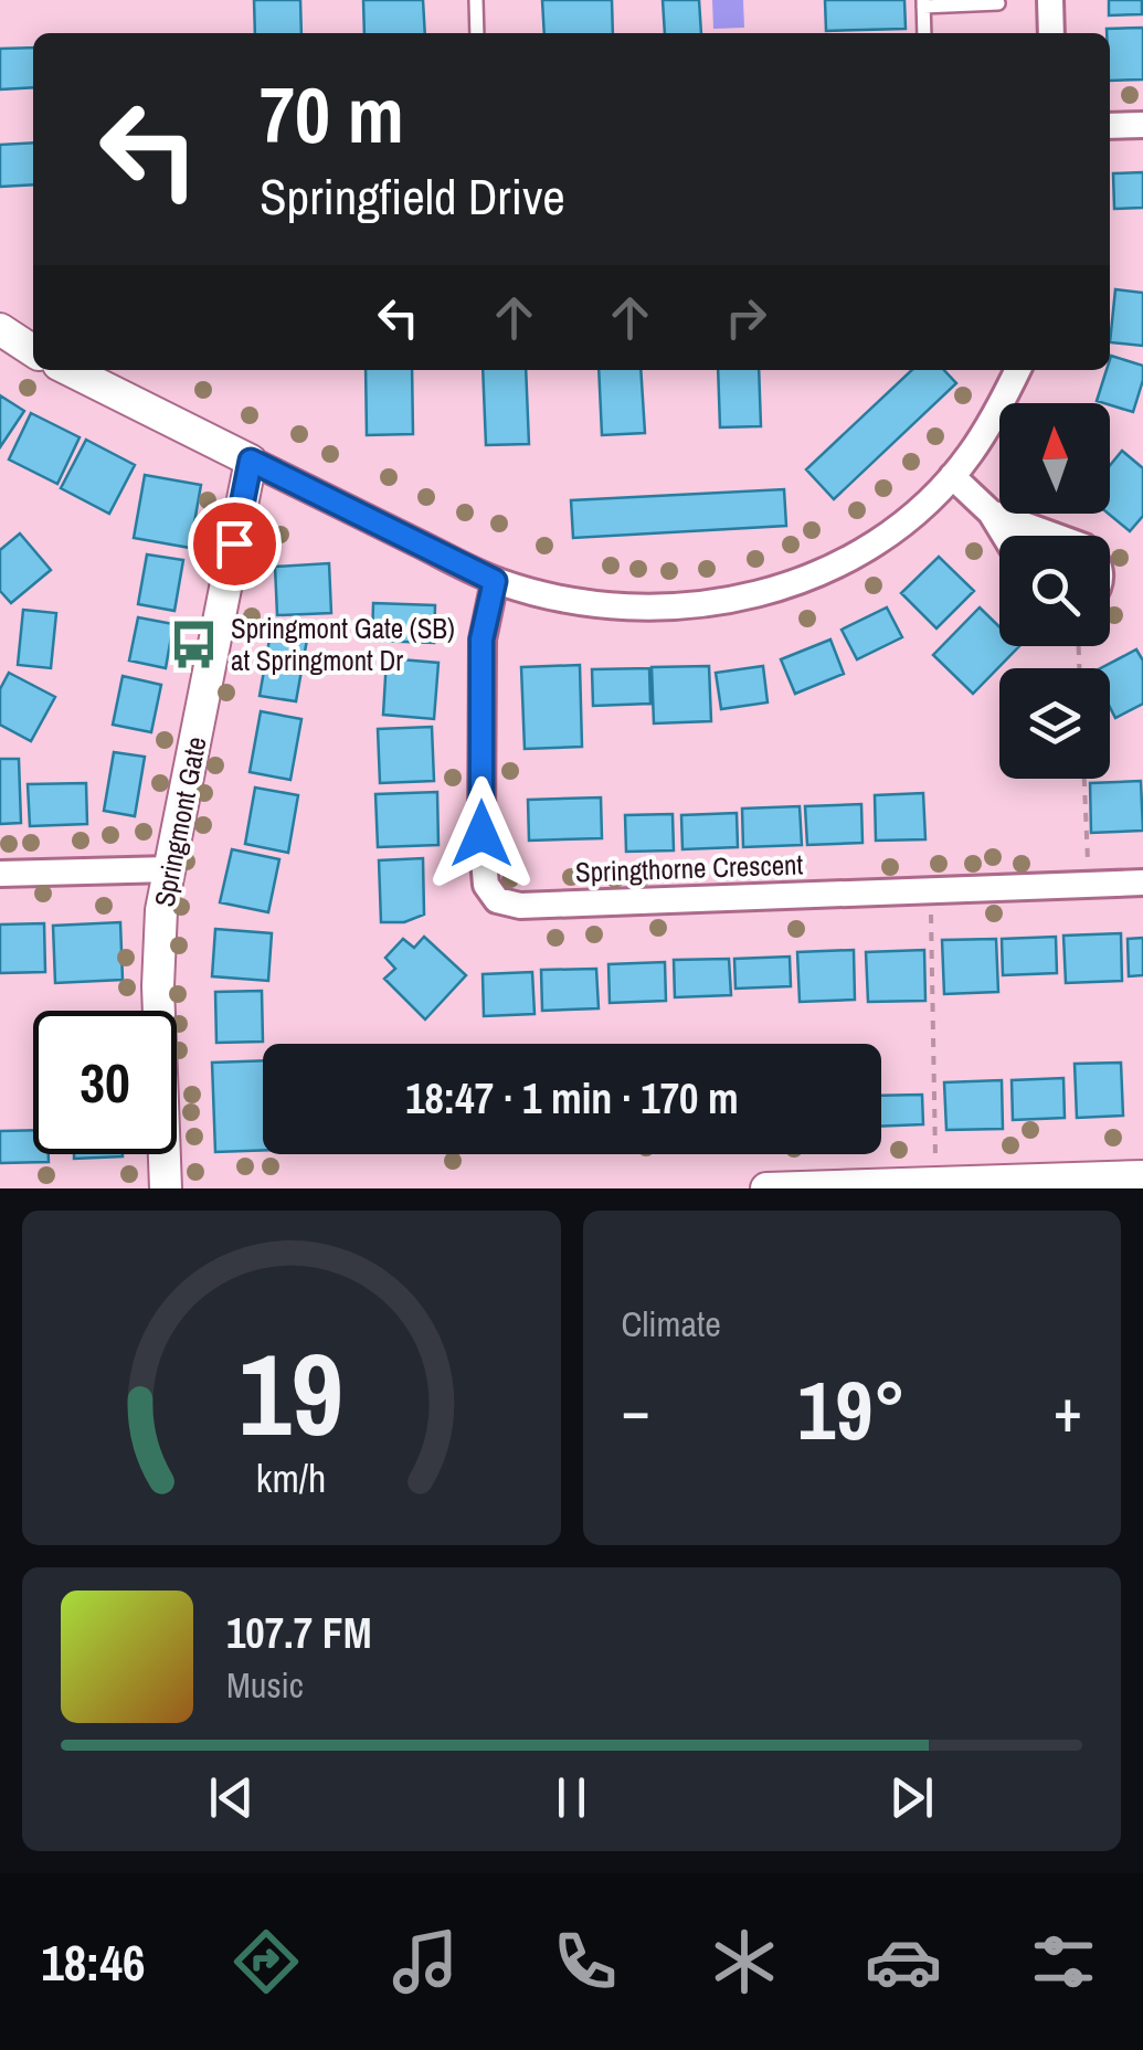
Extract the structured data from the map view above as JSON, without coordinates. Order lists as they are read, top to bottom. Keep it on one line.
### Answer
{"streets":{"street":["Springmont Gate","Springthorne Crescent"]},"places":{"bus stop":["Springmont Gate (SB) at Springmont Dr"]},"north":"top","page":{"turn":["70 m","Springfield Drive"],"limit":"30","trip":"18:47 · 1 min · 170 m","tile":"Climate","heat":["−","19°","+"],"song":["107.7 FM","Music"],"tabs":"18:46","gauge":["19","km/h"]}}
